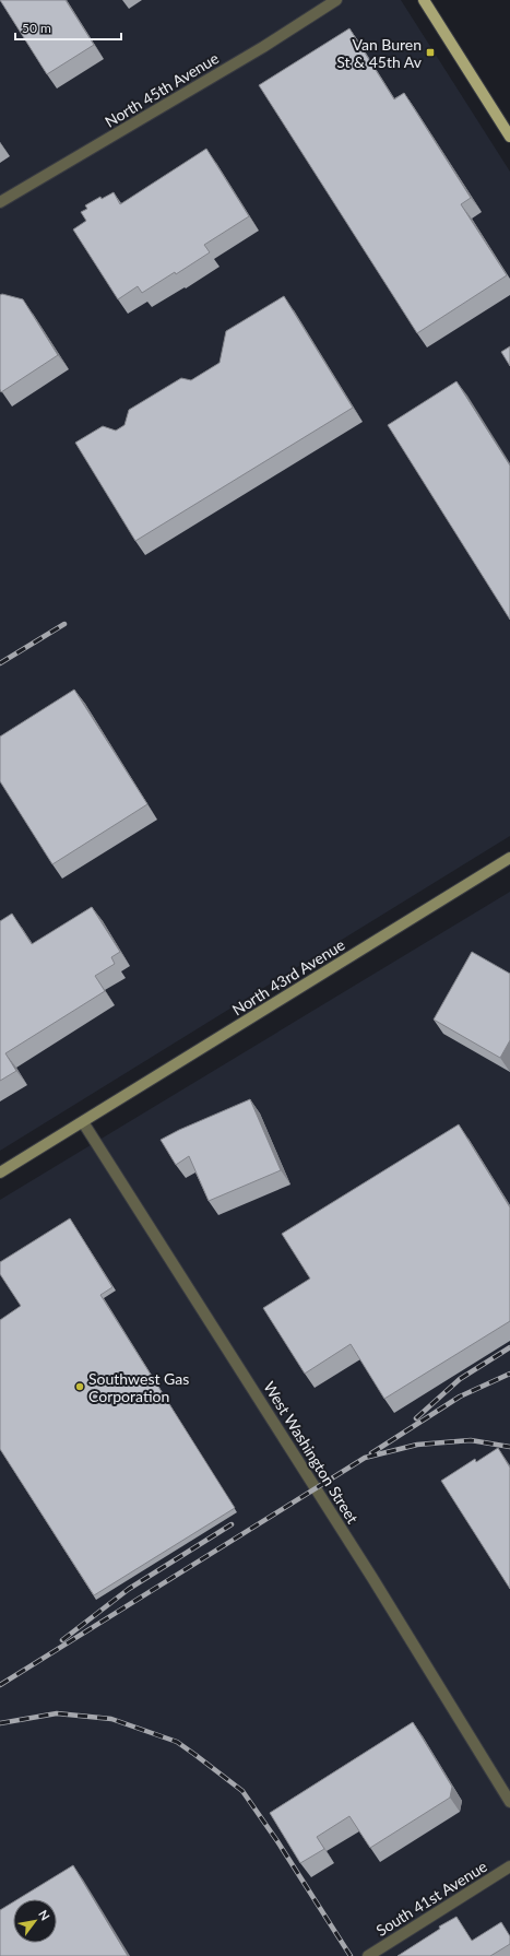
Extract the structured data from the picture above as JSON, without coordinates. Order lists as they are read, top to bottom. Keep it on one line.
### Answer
{"streets":{"main road":["North 43rd Avenue"],"street":["North 45th Avenue","West Washington Street","South 41st Avenue"]},"crossings":[["North 43rd Avenue","West Washington Street"]],"places":{"transit":["Van Buren St & 45th Av"],"other":["Southwest Gas Corporation"]},"scale_bar":"50 m","north":"top right"}
